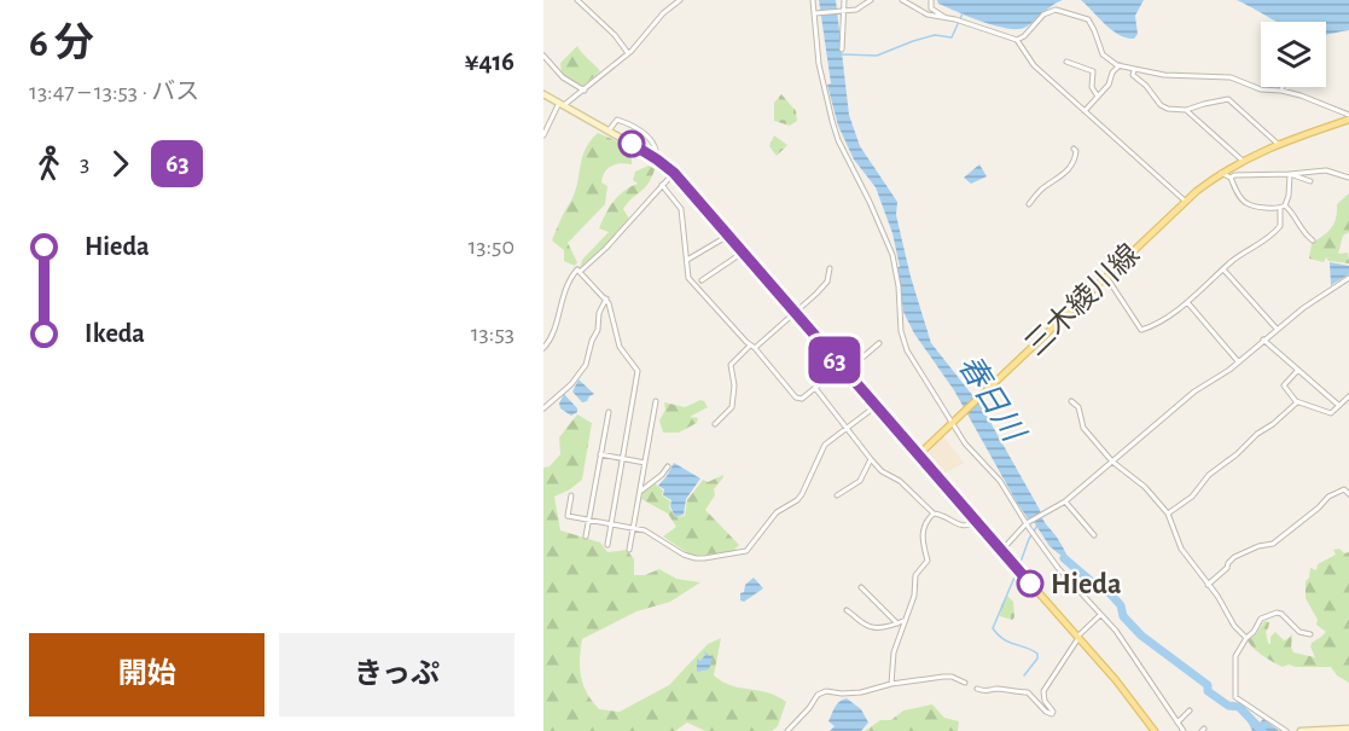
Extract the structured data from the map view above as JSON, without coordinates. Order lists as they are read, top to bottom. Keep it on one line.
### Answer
{"streets":{"main road":["三木綾川線"]},"water":["春日川"],"places":["Hieda"],"lines":["bus line 63"],"page":{"heading":["6 分","13:47 – 13:53 · バス","¥416"],"on_map":"63","legs":["3","63"],"list":[{"name":"Hieda","value":"13:50"},{"name":"Ikeda","value":"13:53"}],"buttons":["開始","きっぷ"]}}
